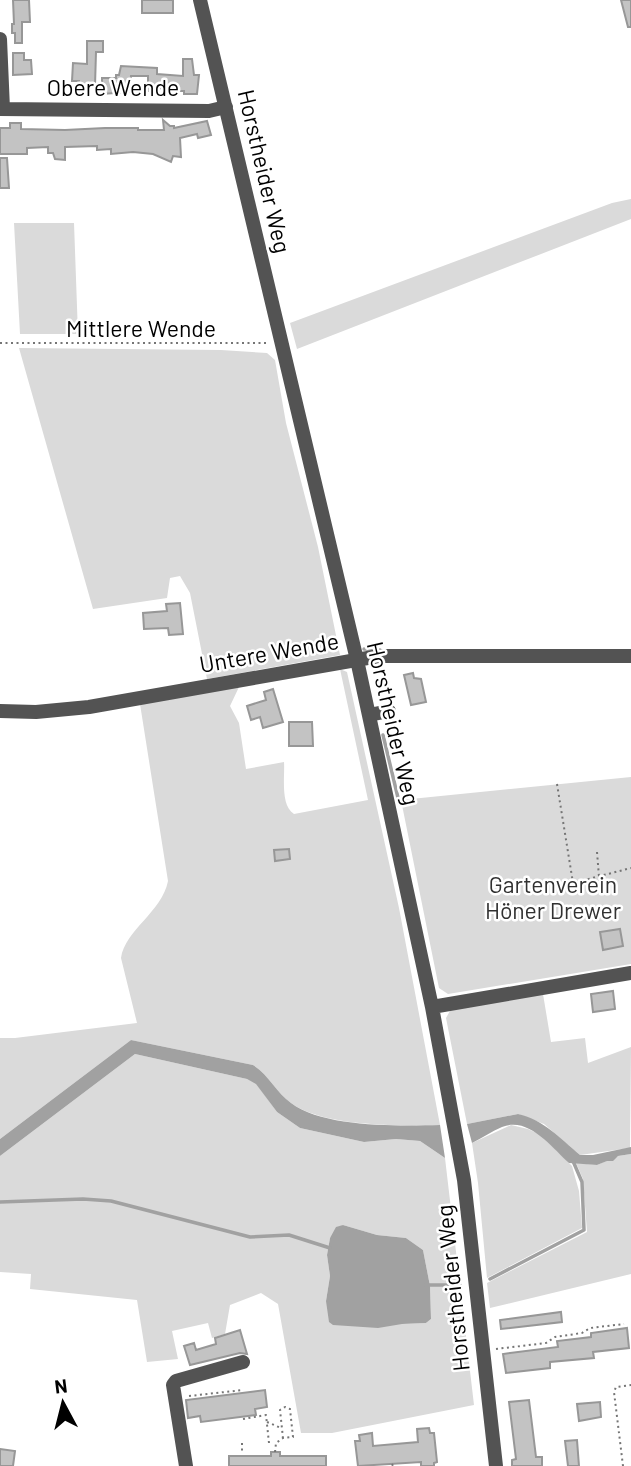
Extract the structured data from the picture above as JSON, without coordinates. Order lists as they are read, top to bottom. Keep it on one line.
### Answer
{"streets":{"street":["Obere Wende","Horstheider Weg","Untere Wende"],"path":["Mittlere Wende"]},"crossings":[["Obere Wende","Horstheider Weg"],["Horstheider Weg","Mittlere Wende"],["Horstheider Weg","Untere Wende"]],"parks":["Gartenverein Höner Drewer"],"north":"top"}
